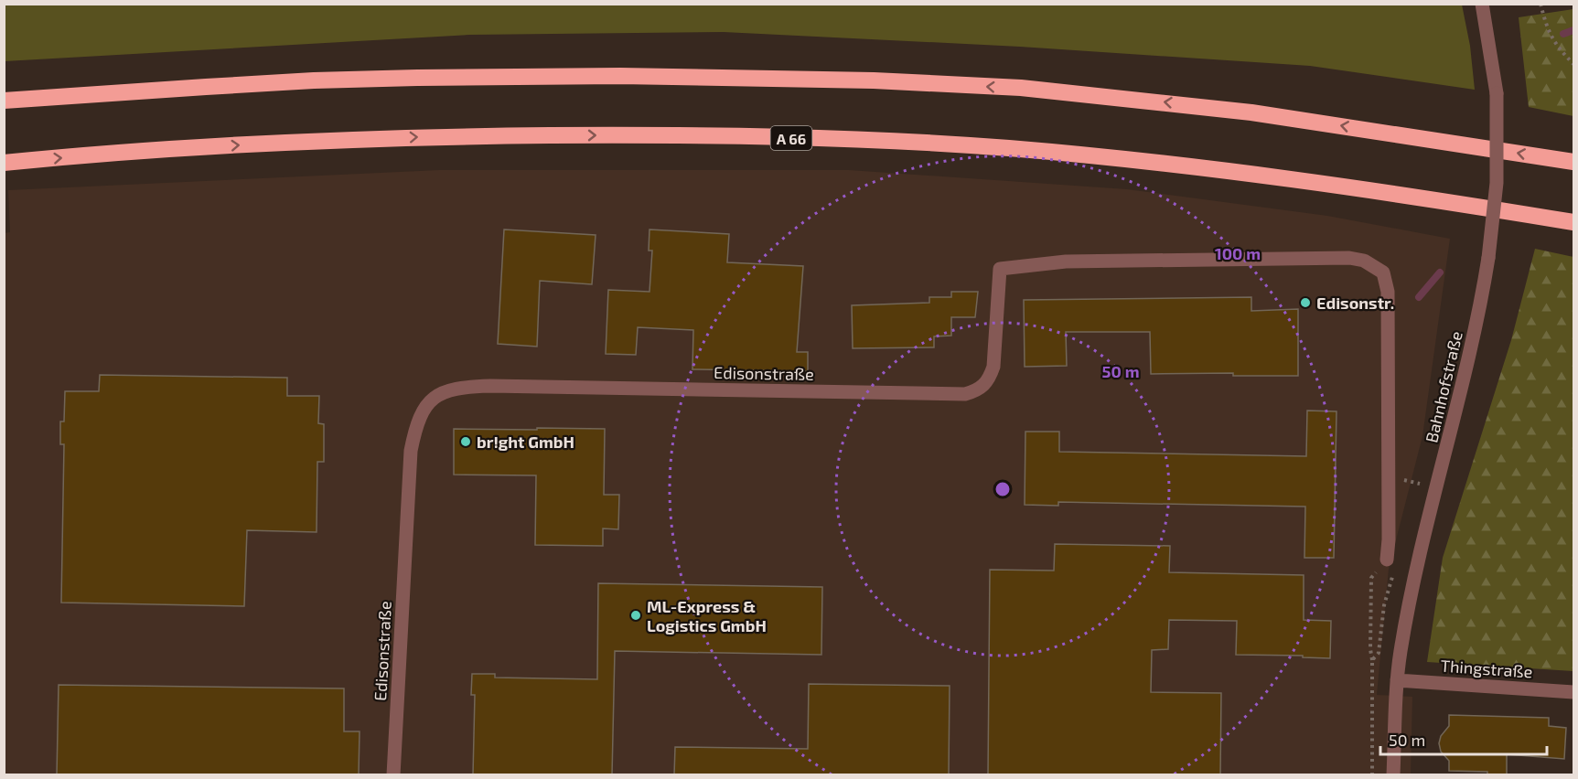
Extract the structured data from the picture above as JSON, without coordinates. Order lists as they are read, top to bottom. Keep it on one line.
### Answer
{"streets":{"highway":["A 66"],"street":["Edisonstraße","Bahnhofstraße","Thingstraße"]},"crossings":[["Bahnhofstraße","Thingstraße"]],"places":["Edisonstr.","br!ght GmbH","ML-Express & Logistics GmbH"],"scale_bar":"50 m","rings":["100 m","50 m"]}
